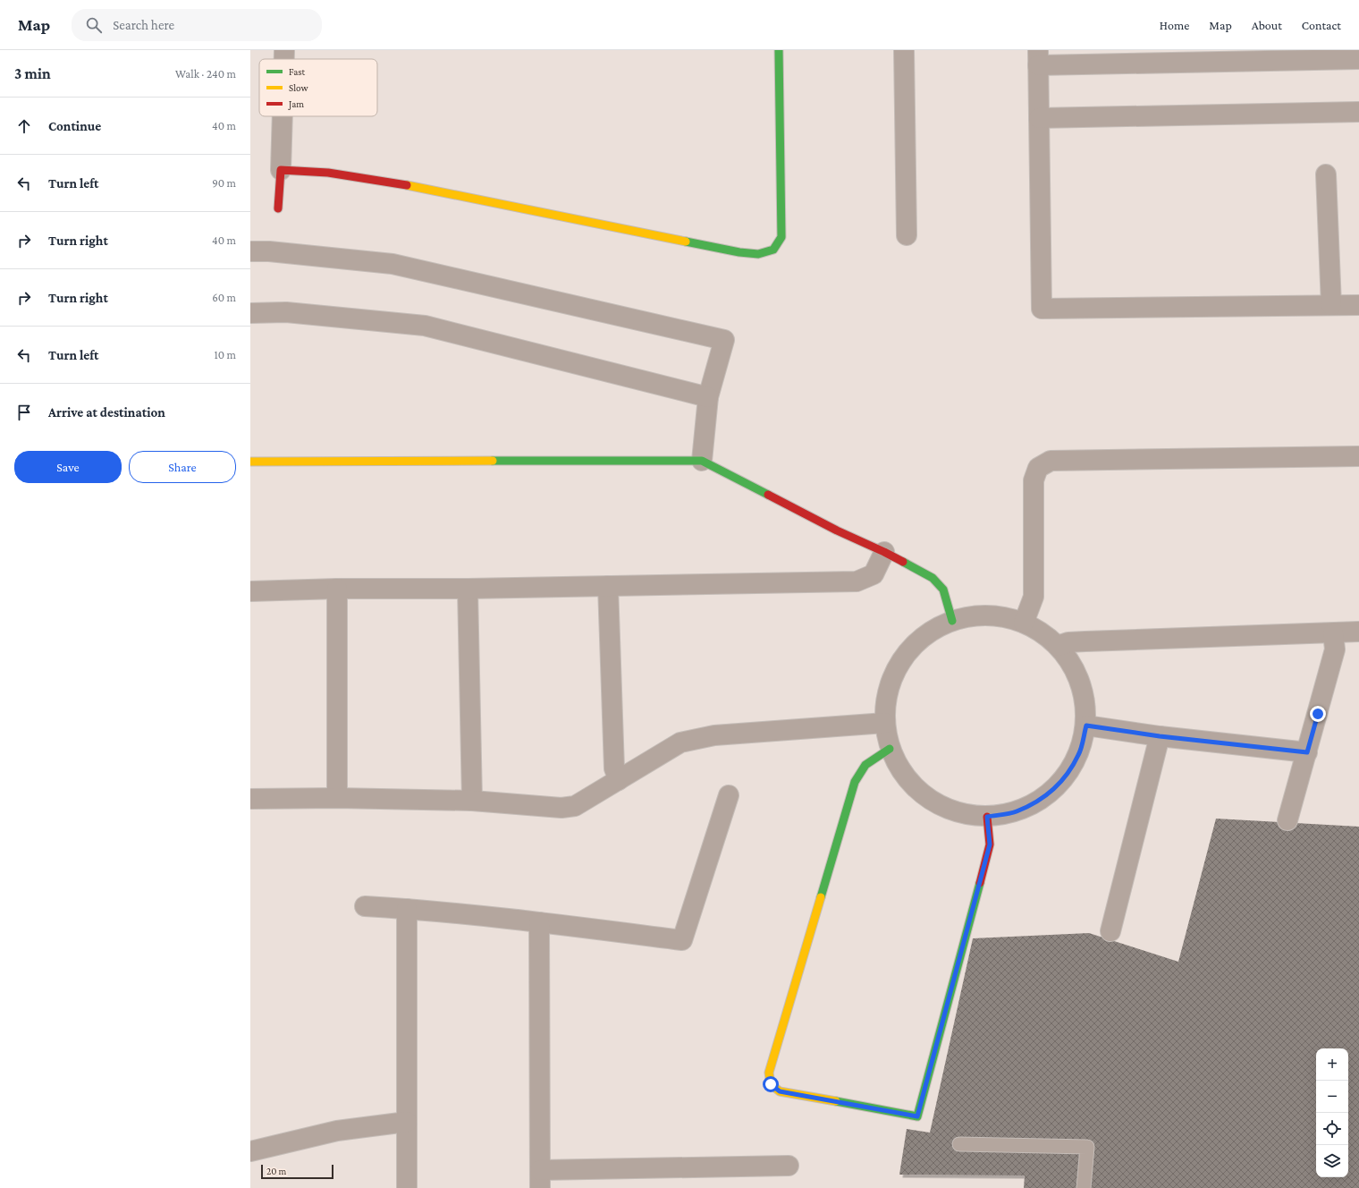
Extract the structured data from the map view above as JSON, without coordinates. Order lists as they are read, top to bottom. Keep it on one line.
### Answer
{"legend":["Fast","Slow","Jam"],"scale_bar":"20 m","page":{"header":"Map","search":"Search here","nav":["Home","Map","About","Contact"],"heading":["3 min","Walk · 240 m"],"list":[["Continue","40 m"],["Turn left","90 m"],["Turn right","40 m"],["Turn right","60 m"],["Turn left","10 m"],"Arrive at destination"],"buttons":["Save","Share"],"map_buttons":["+","−"],"scale":"20 m"}}
